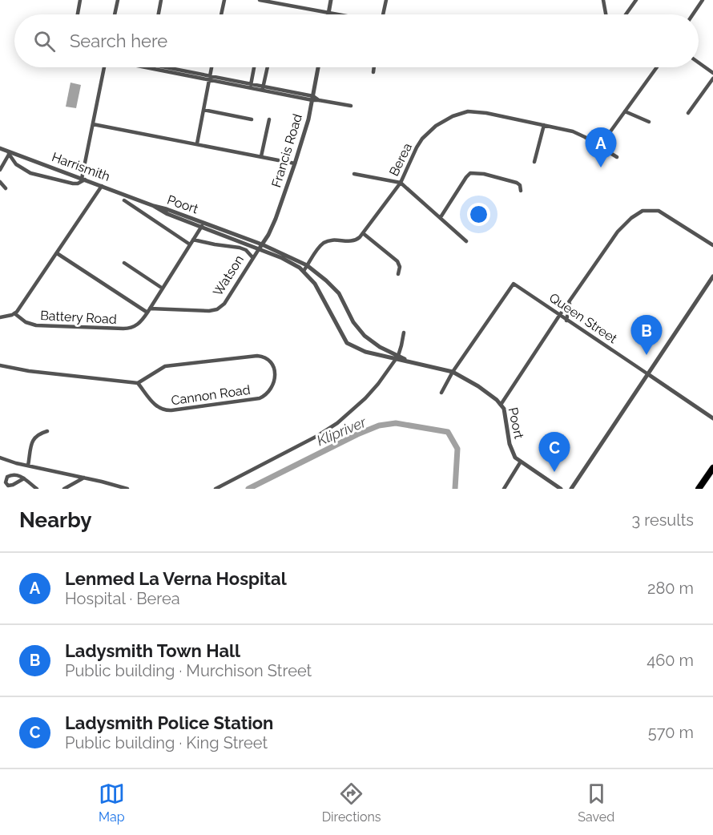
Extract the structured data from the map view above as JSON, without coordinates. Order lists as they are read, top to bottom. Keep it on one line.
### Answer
{"streets":{"street":["Francis Road","Berea","Harrismith","Poort","Watson","Battery Road","Queen Street","Cannon Road"]},"crossings":[["Francis Road","Poort"],["Francis Road","Watson"],["Harrismith","Poort"],["Poort","Watson"],["Poort","Battery Road"],["Poort","Queen Street"],["Watson","Battery Road"]],"water":["Klipriver"],"page":{"search":"Search here","pins":["A","B","C"],"heading":["Nearby","3 results"],"list":[{"mark":"A","name":"Lenmed La Verna Hospital","note":"Hospital · Berea","value":"280 m"},{"mark":"B","name":"Ladysmith Town Hall","note":"Public building · Murchison Street","value":"460 m"},{"mark":"C","name":"Ladysmith Police Station","note":"Public building · King Street","value":"570 m"}],"nav":["Map","Directions","Saved"]}}
